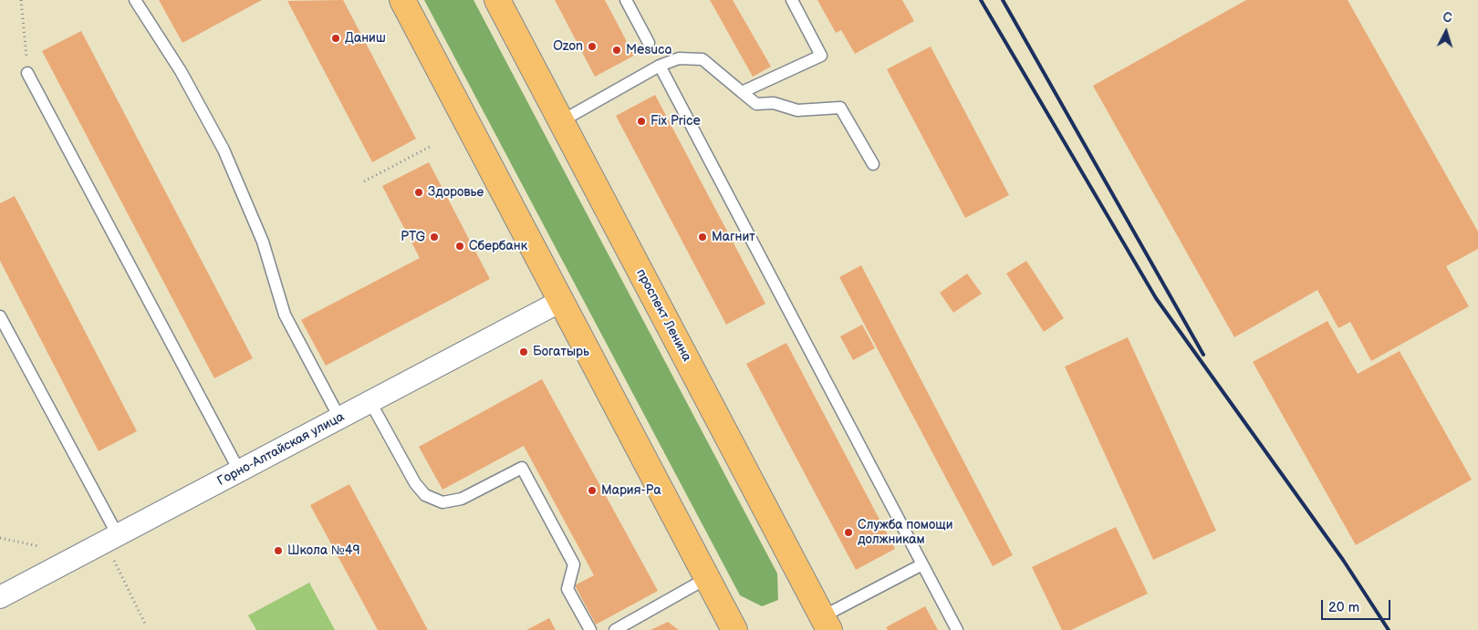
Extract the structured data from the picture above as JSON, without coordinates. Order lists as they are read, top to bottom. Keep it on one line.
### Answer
{"streets":{"main road":["проспект Ленина"],"street":["Горно-Алтайская улица"]},"places":["Даниш","Ozon","Mesuca","Fix Price","Здоровье","PTG","Магнит","Сбербанк","Богатырь","Мария-Ра","Служба помощи должникам","Школа №49"],"scale_bar":"20 m","north":"top"}
